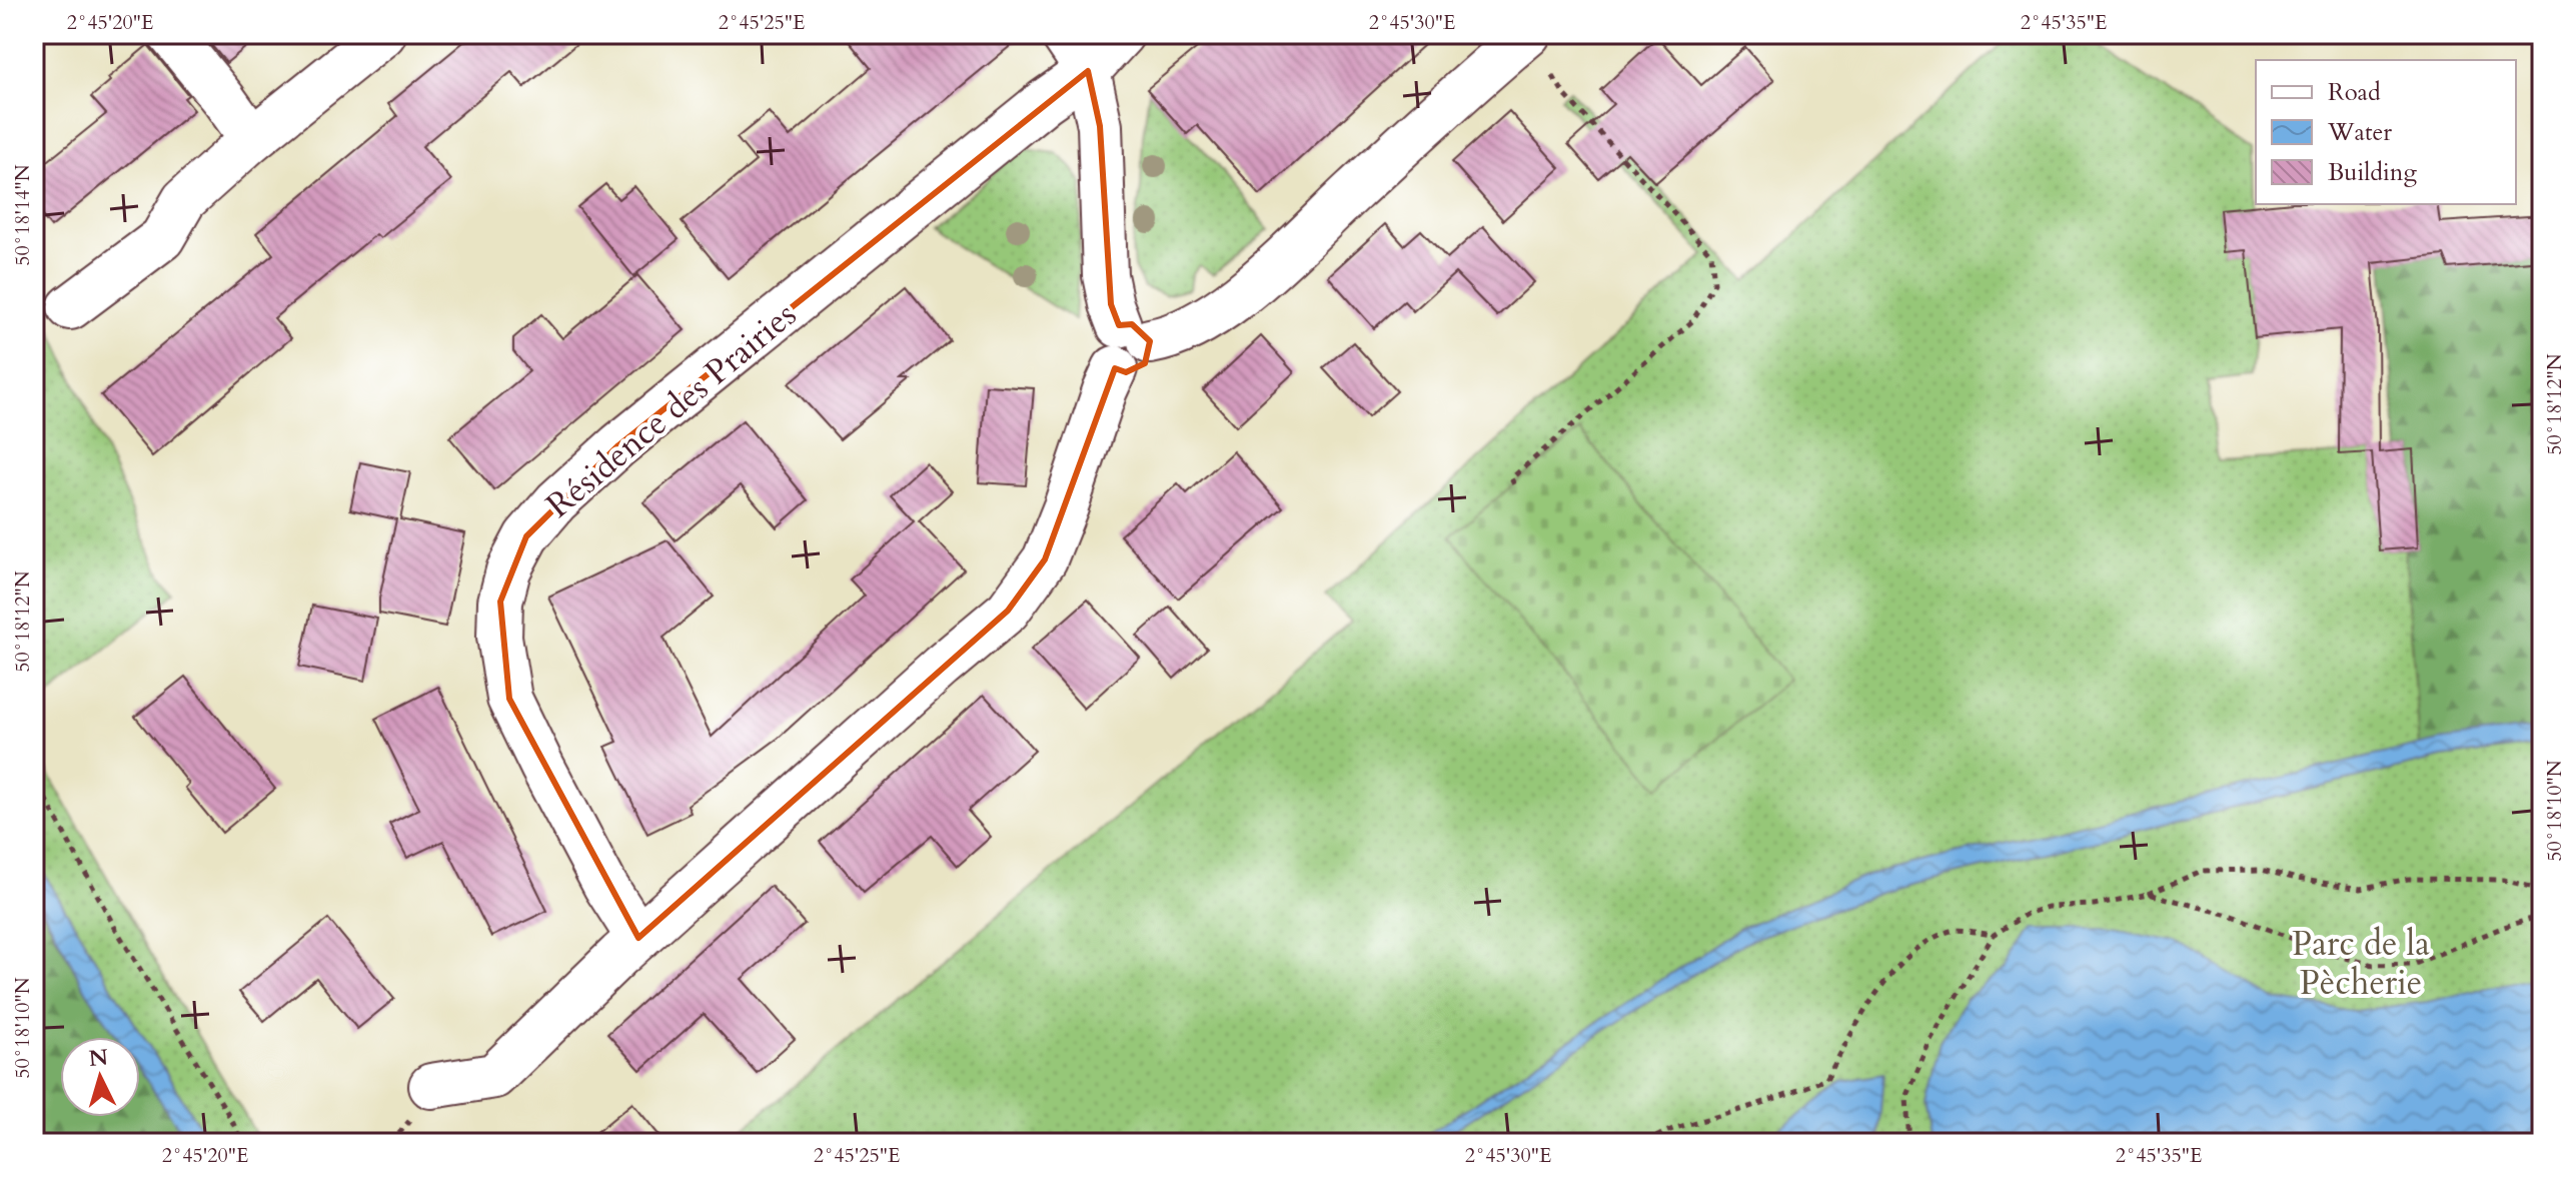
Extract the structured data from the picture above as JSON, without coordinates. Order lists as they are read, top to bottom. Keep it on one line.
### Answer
{"streets":{"street":["Résidence des Prairies"]},"parks":["Parc de la Pècherie"],"legend":["Road","Water","Building"],"north":"top","coordinates":["2°45'20\"E","2°45'25\"E","2°45'30\"E","2°45'35\"E","50°18'14\"N","50°18'12\"N","50°18'10\"N"]}
